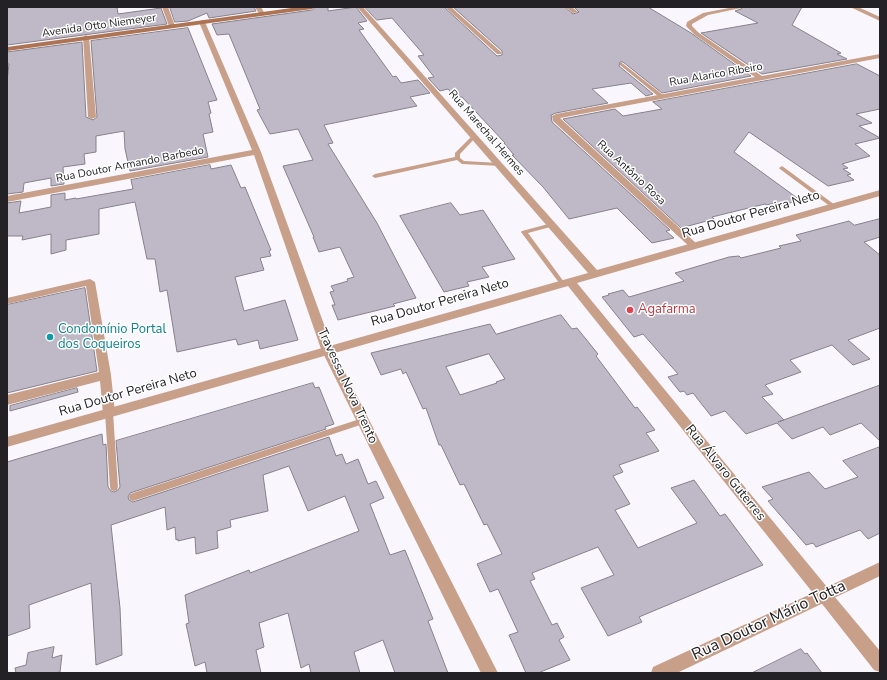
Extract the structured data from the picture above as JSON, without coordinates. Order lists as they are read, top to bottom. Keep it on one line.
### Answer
{"streets":{"main road":["Avenida Otto Niemeyer"],"street":["Rua Alarico Ribeiro","Rua Marechal Hermes","Rua Doutor Armando Barbedo","Rua Antônio Rosa","Rua Doutor Pereira Neto","Travessa Nova Trento","Rua Álvaro Guterres","Rua Doutor Mário Totta"]},"crossings":[["Avenida Otto Niemeyer","Travessa Nova Trento"],["Rua Alarico Ribeiro","Rua Antônio Rosa"],["Rua Marechal Hermes","Rua Doutor Pereira Neto"],["Rua Doutor Armando Barbedo","Travessa Nova Trento"],["Rua Antônio Rosa","Rua Doutor Pereira Neto"],["Rua Doutor Pereira Neto","Travessa Nova Trento"],["Rua Doutor Pereira Neto","Rua Álvaro Guterres"],["Rua Álvaro Guterres","Rua Doutor Mário Totta"]],"places":["Agafarma","Condomínio Portal dos Coqueiros"]}
